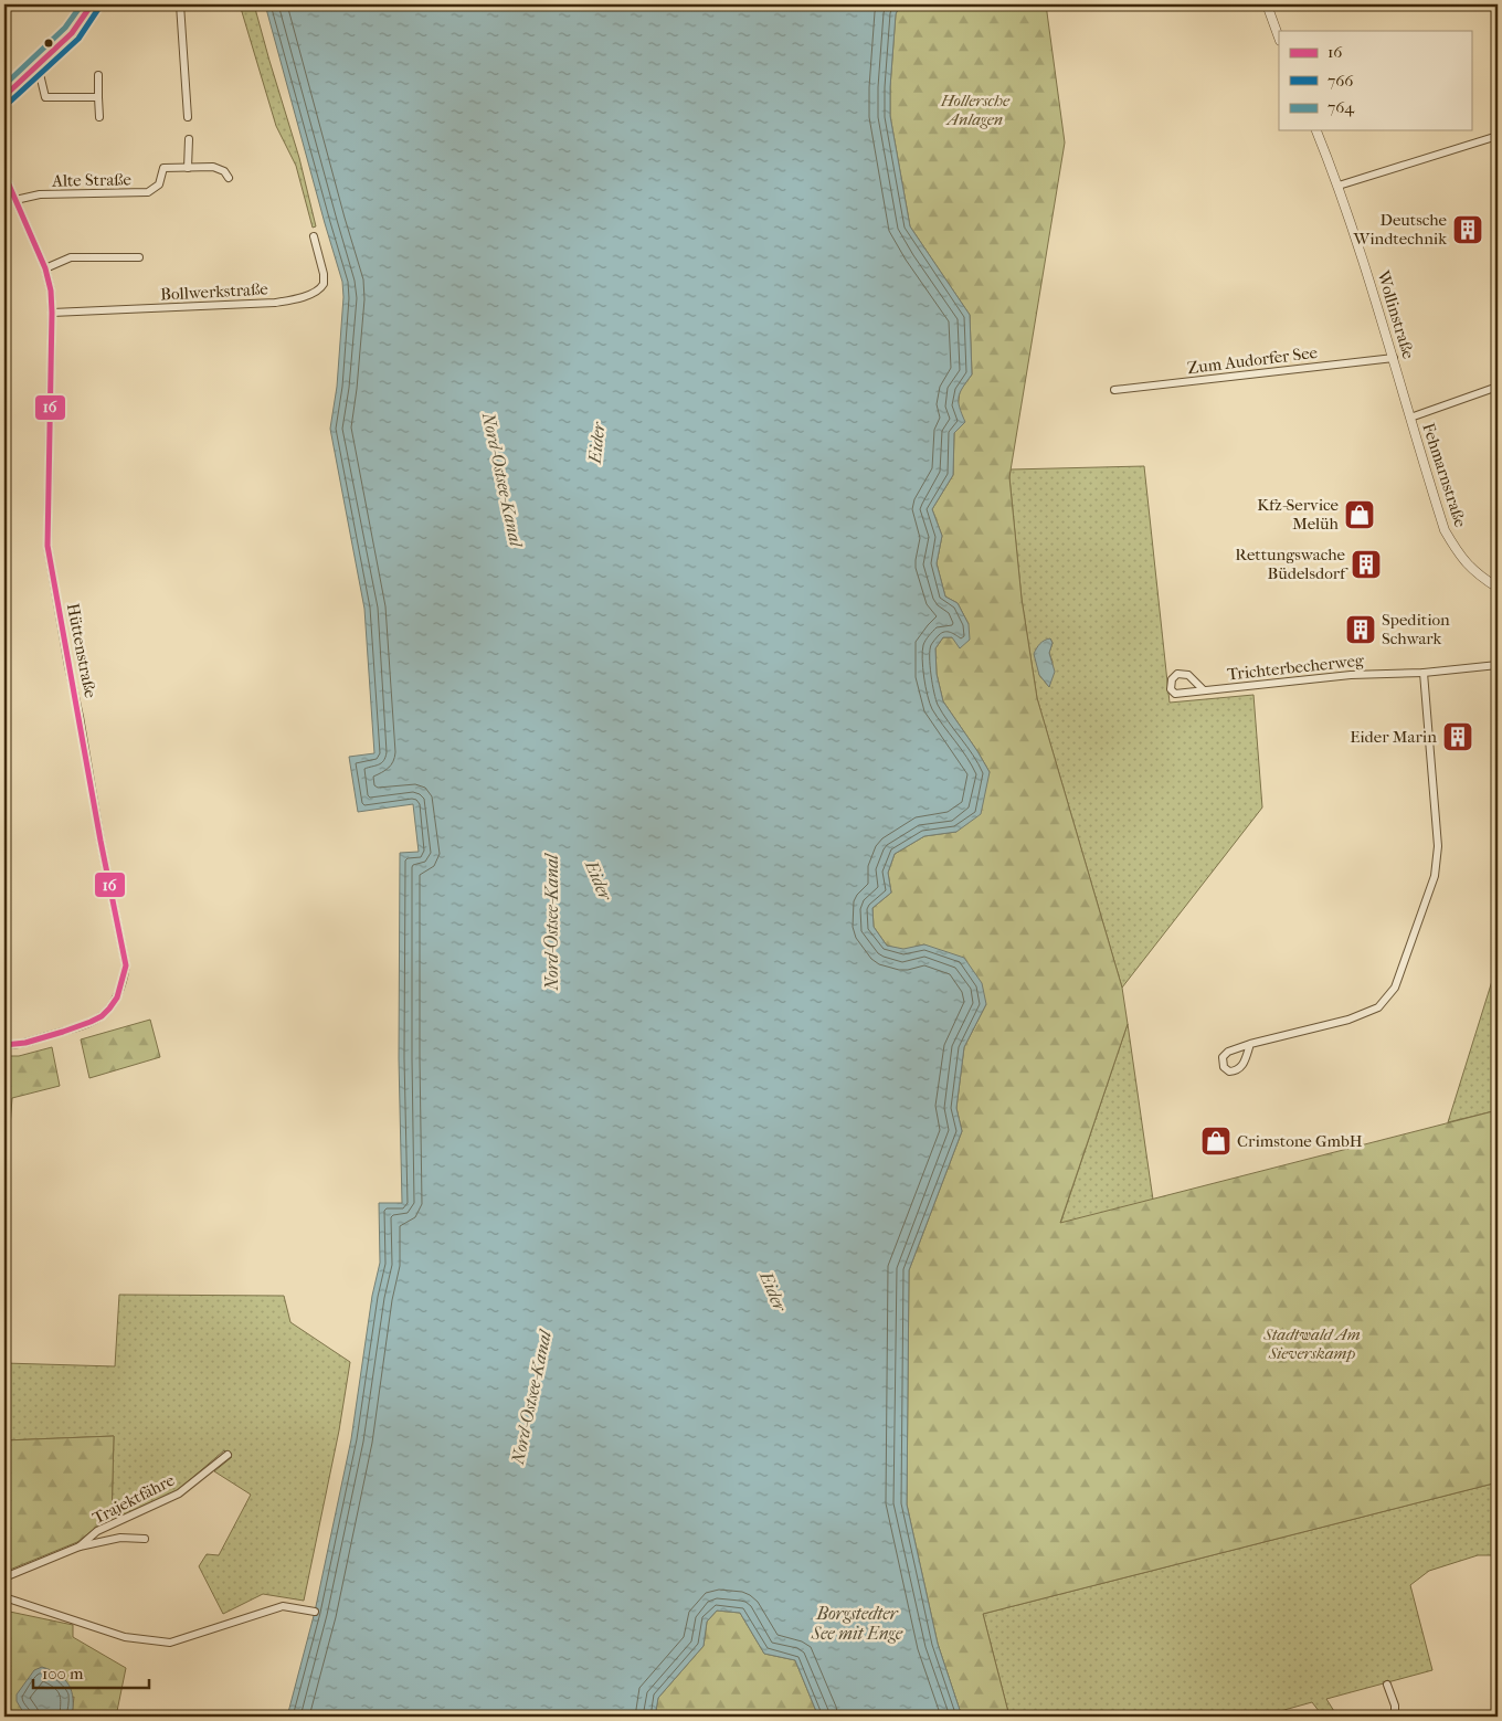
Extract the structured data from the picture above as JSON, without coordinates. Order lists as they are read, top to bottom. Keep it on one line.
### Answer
{"streets":{"street":["Alte Straße","Bollwerkstraße","Wollinstraße","Zum Audorfer See","Fehmarnstraße","Hüttenstraße","Trichterbecherweg","Trajektfähre"]},"crossings":[["Alte Straße","Hüttenstraße"],["Bollwerkstraße","Hüttenstraße"],["Wollinstraße","Zum Audorfer See"],["Wollinstraße","Fehmarnstraße"]],"water":["Eider","Nord-Ostsee-Kanal","Borgstedter See mit Enge"],"parks":["Hollersche Anlagen","Stadtwald Am Sieverskamp"],"places":{"building":["Deutsche Windtechnik","Rettungswache Büdelsdorf","Spedition Schwark","Eider Marin"],"shop":["Kfz-Service Melüh","Crimstone GmbH"]},"lines":["transit line 16","transit line 764","transit line 766"],"legend":["16","766","764"],"scale_bar":"100 m"}
